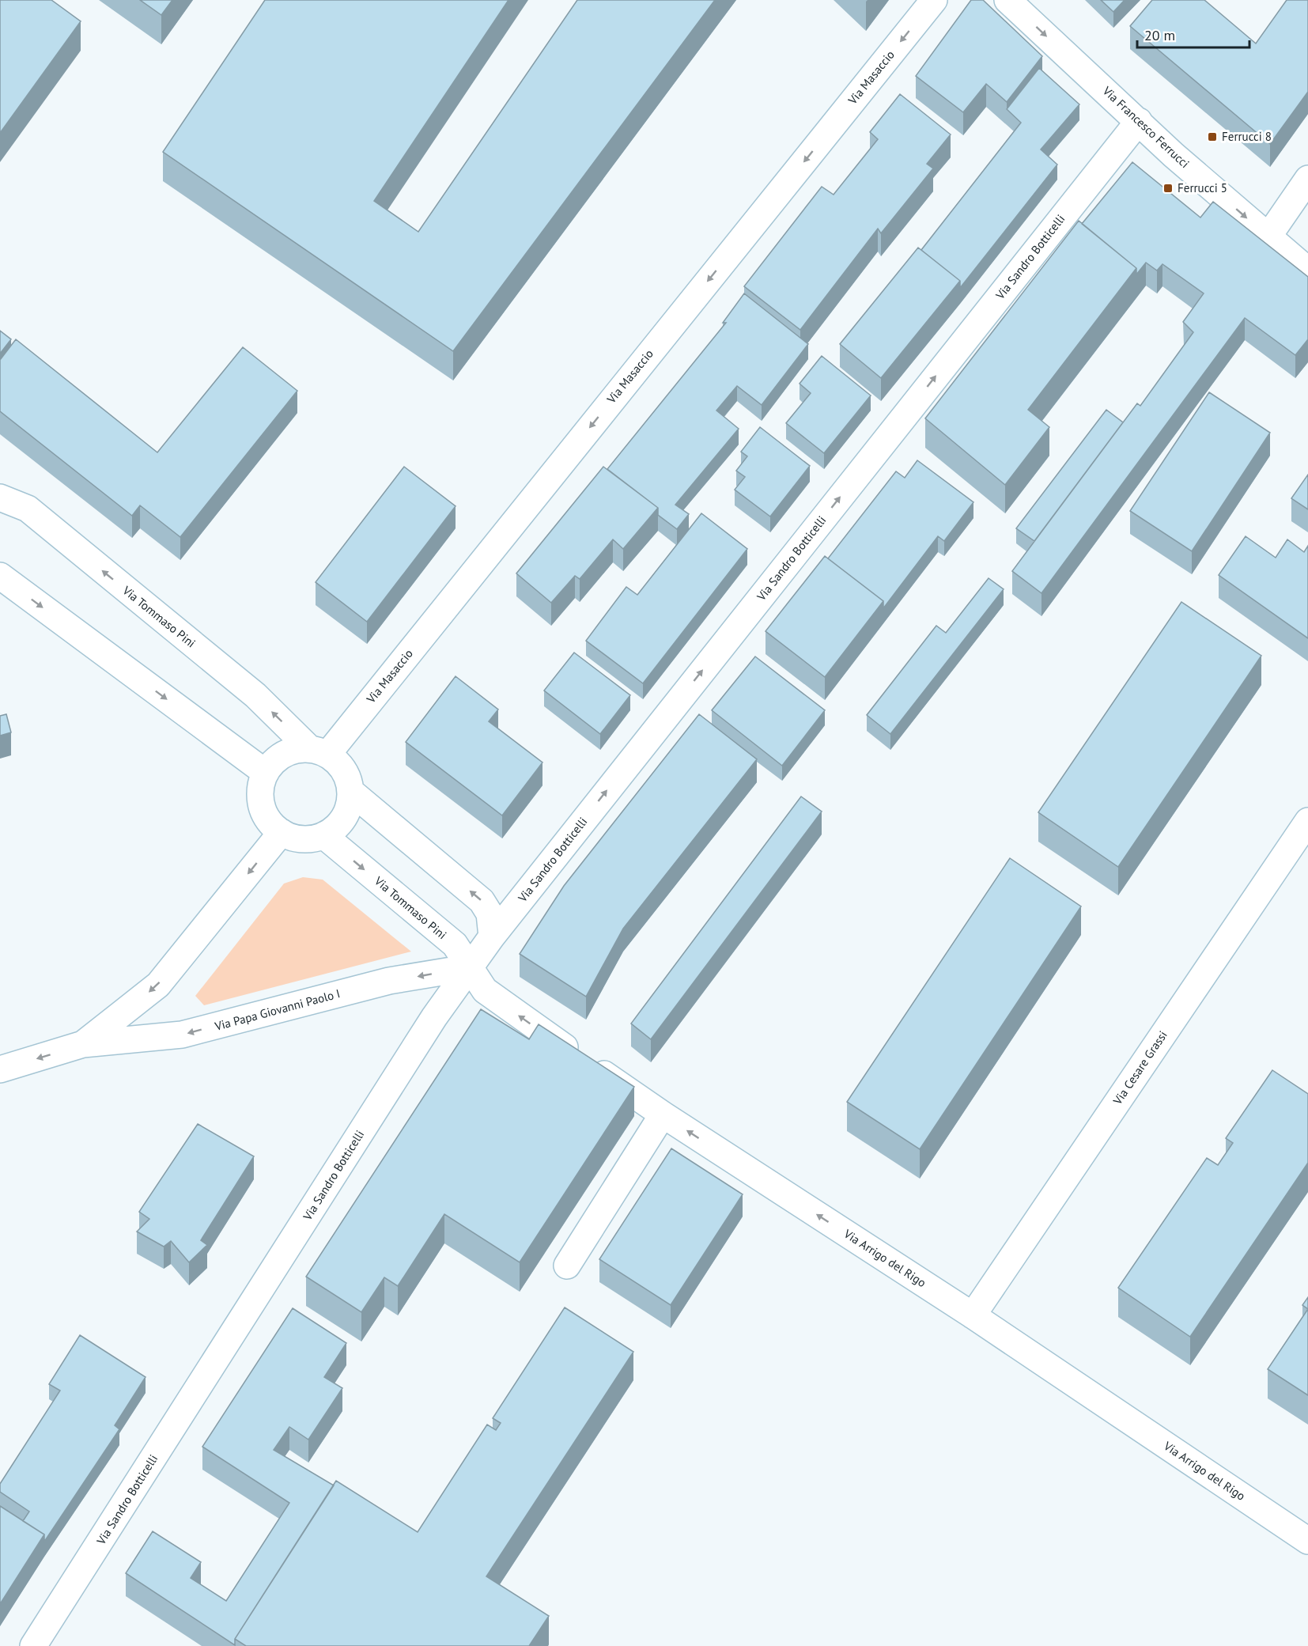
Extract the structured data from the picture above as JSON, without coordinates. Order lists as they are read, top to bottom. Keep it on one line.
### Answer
{"streets":{"street":["Via Masaccio","Via Francesco Ferrucci","Via Sandro Botticelli","Via Tommaso Pini","Via Papa Giovanni Paolo I","Via Cesare Grassi","Via Arrigo del Rigo"]},"crossings":[["Via Masaccio","Via Tommaso Pini"],["Via Masaccio","Via Papa Giovanni Paolo I"],["Via Francesco Ferrucci","Via Sandro Botticelli"],["Via Sandro Botticelli","Via Tommaso Pini"],["Via Sandro Botticelli","Via Papa Giovanni Paolo I"],["Via Sandro Botticelli","Via Arrigo del Rigo"],["Via Tommaso Pini","Via Papa Giovanni Paolo I"],["Via Tommaso Pini","Via Arrigo del Rigo"],["Via Papa Giovanni Paolo I","Via Arrigo del Rigo"],["Via Cesare Grassi","Via Arrigo del Rigo"]],"one_way":["Via Masaccio","Via Francesco Ferrucci","Via Sandro Botticelli","Via Papa Giovanni Paolo I","Via Arrigo del Rigo"],"places":{"transit":["Ferrucci 8","Ferrucci 5"]},"scale_bar":"20 m"}
